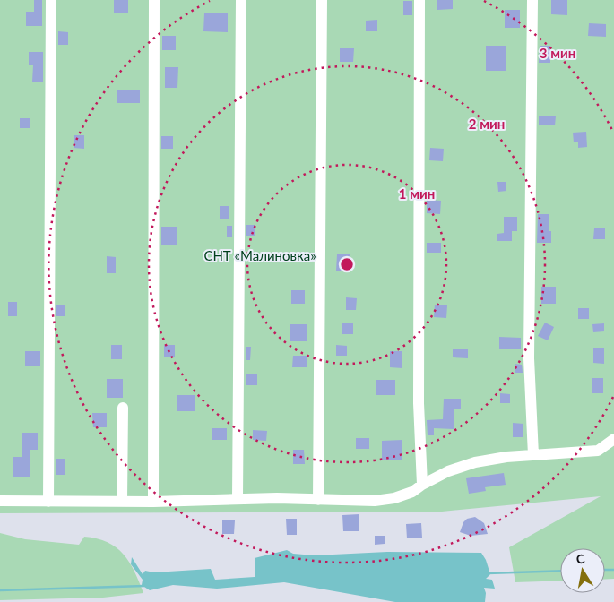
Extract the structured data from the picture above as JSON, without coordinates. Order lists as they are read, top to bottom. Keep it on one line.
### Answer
{"parks":["СНТ «Малиновка»"],"north":"top","rings":["3 мин","2 мин","1 мин"]}
